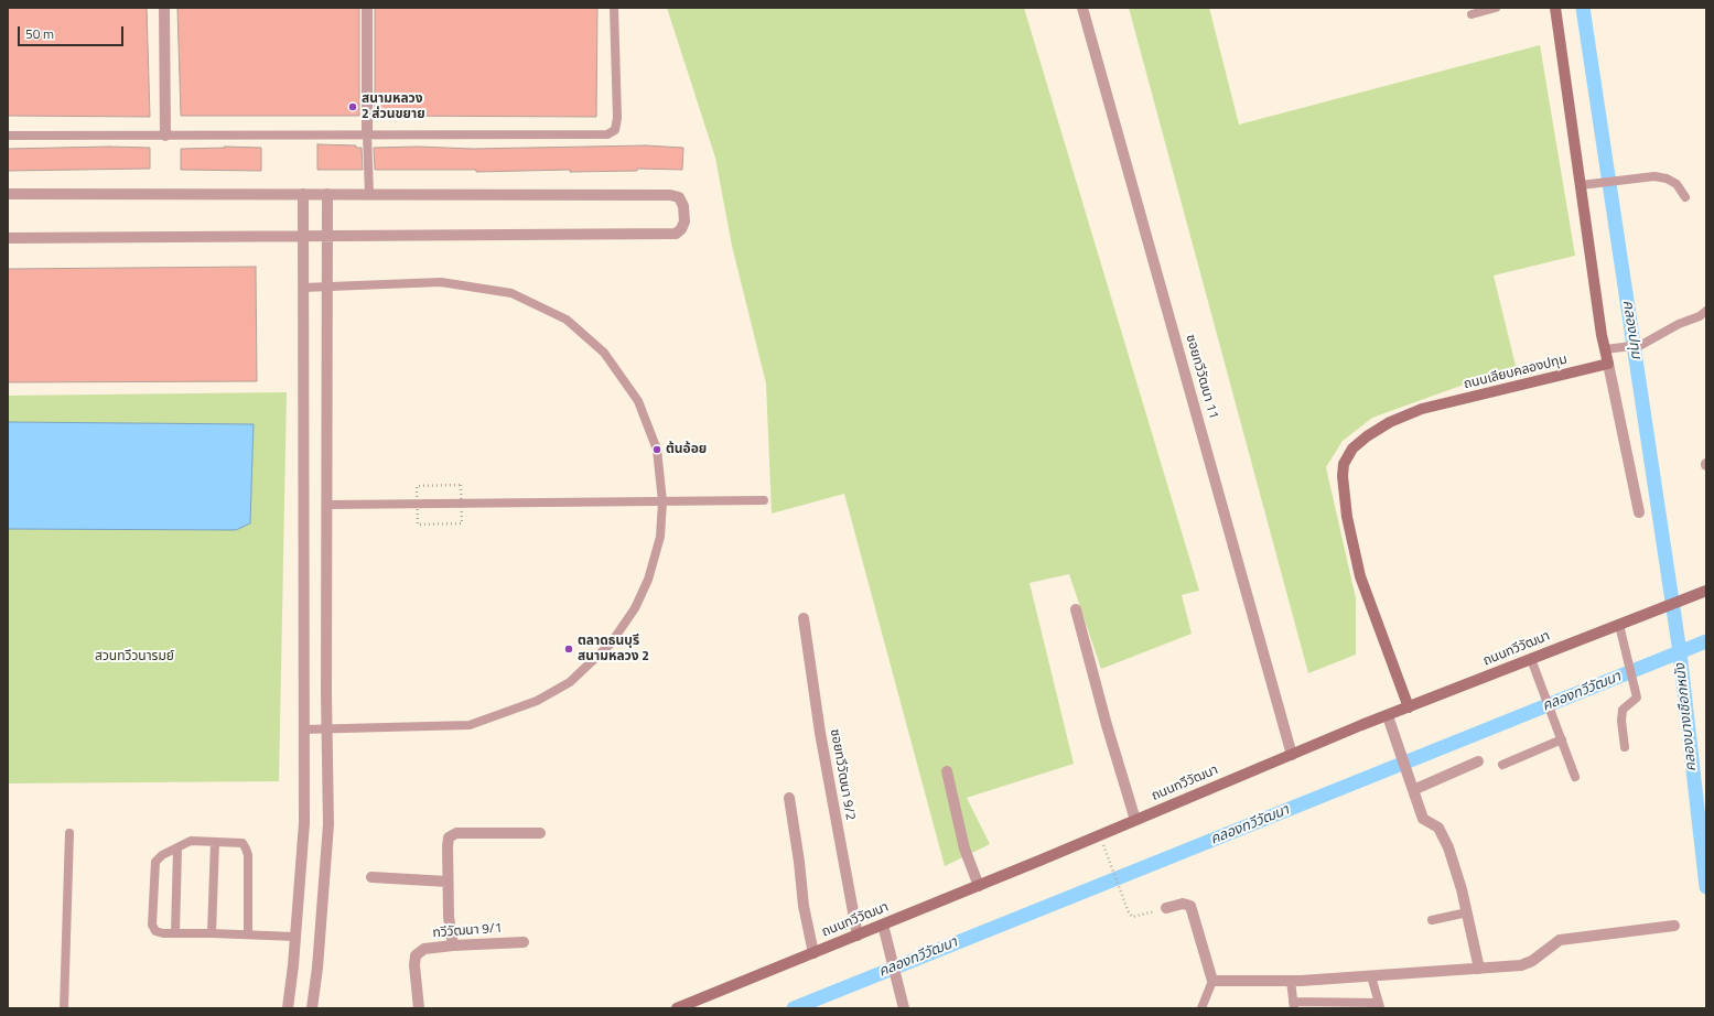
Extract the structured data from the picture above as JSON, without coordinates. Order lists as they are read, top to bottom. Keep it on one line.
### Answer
{"streets":{"main road":["ถนนเลียบคลองปทุม","ถนนทวีวัฒนา"],"street":["ซอยทวีวัฒนา 11","ซอยทวีวัฒนา 9/2","ทวีวัฒนา 9/1"]},"crossings":[["ถนนเลียบคลองปทุม","ถนนทวีวัฒนา"],["ซอยทวีวัฒนา 11","ถนนทวีวัฒนา"],["ถนนทวีวัฒนา","ซอยทวีวัฒนา 9/2"]],"water":["คลองปทุม","คลองทวีวัฒนา","คลองบางเชือกหนัง"],"parks":["สวนทวีวนารมย์"],"places":["สนามหลวง 2 ส่วนขยาย","ต้นอ้อย","ตลาดธนบุรี สนามหลวง 2"],"scale_bar":"50 m"}
